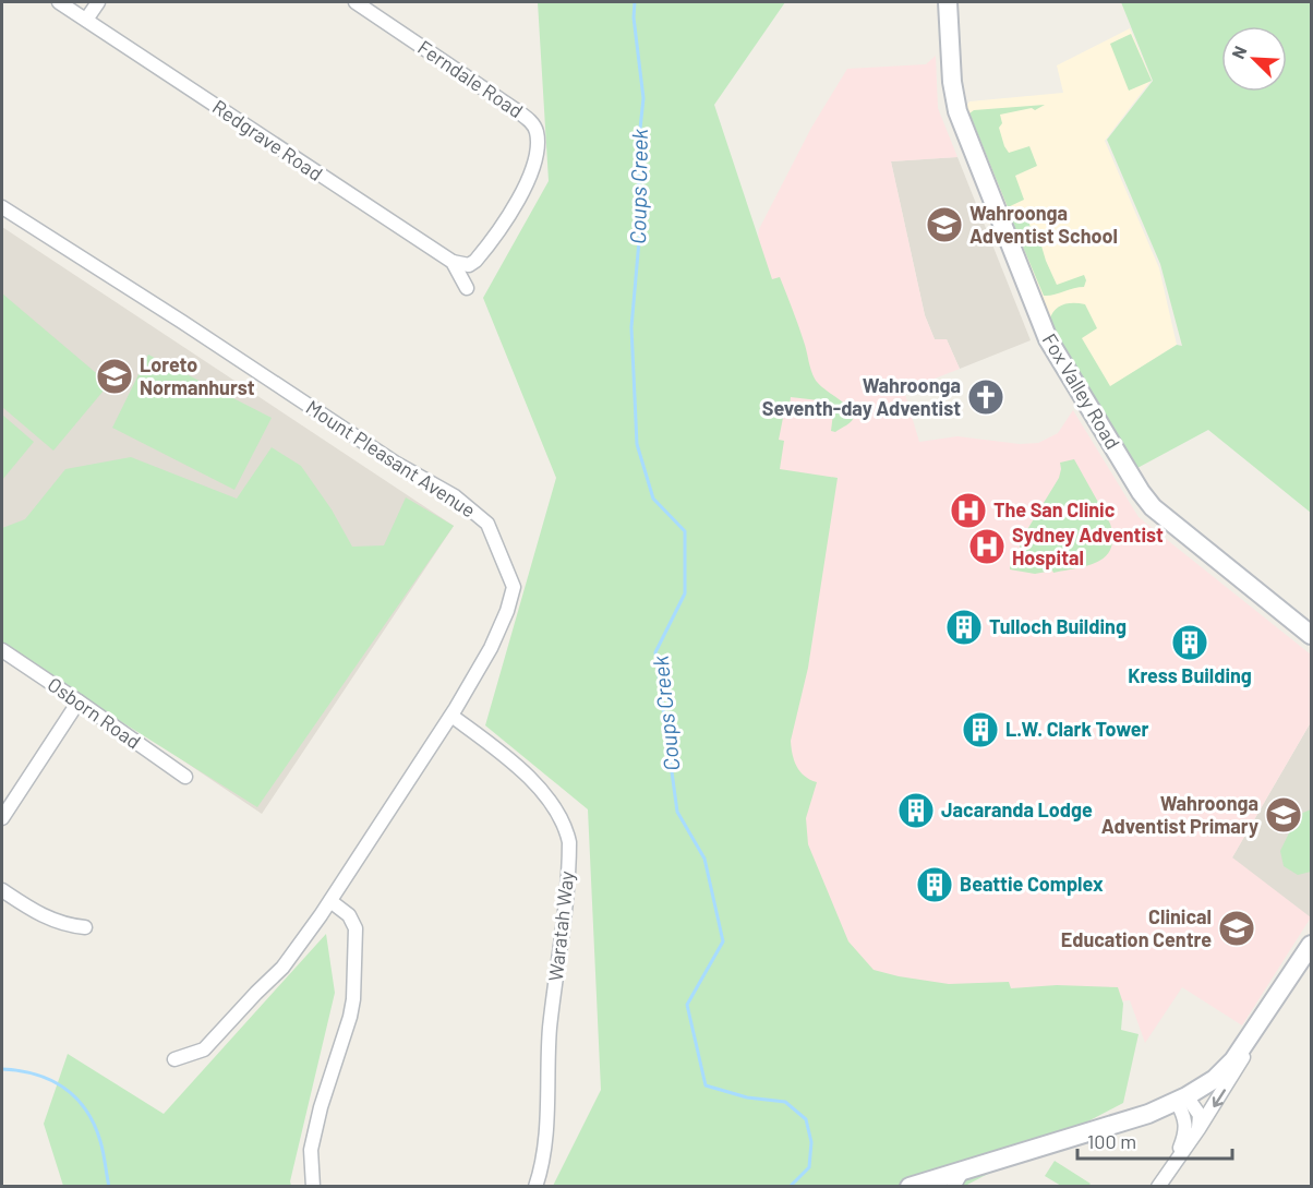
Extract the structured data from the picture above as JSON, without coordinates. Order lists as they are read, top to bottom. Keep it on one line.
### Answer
{"streets":{"main road":["Fox Valley Road"],"street":["Ferndale Road","Redgrave Road","Mount Pleasant Avenue","Osborn Road","Waratah Way"]},"crossings":[["Ferndale Road","Redgrave Road"],["Mount Pleasant Avenue","Waratah Way"]],"water":["Coups Creek"],"places":{"school or university":["Wahroonga Adventist School","Loreto Normanhurst","Wahroonga Adventist Primary","Clinical Education Centre"],"church":["Wahroonga Seventh-day Adventist"],"hospital":["The San Clinic","Sydney Adventist Hospital"],"building":["Tulloch Building","Kress Building","L.W. Clark Tower","Jacaranda Lodge","Beattie Complex"]},"scale_bar":"100 m","north":"top left"}
